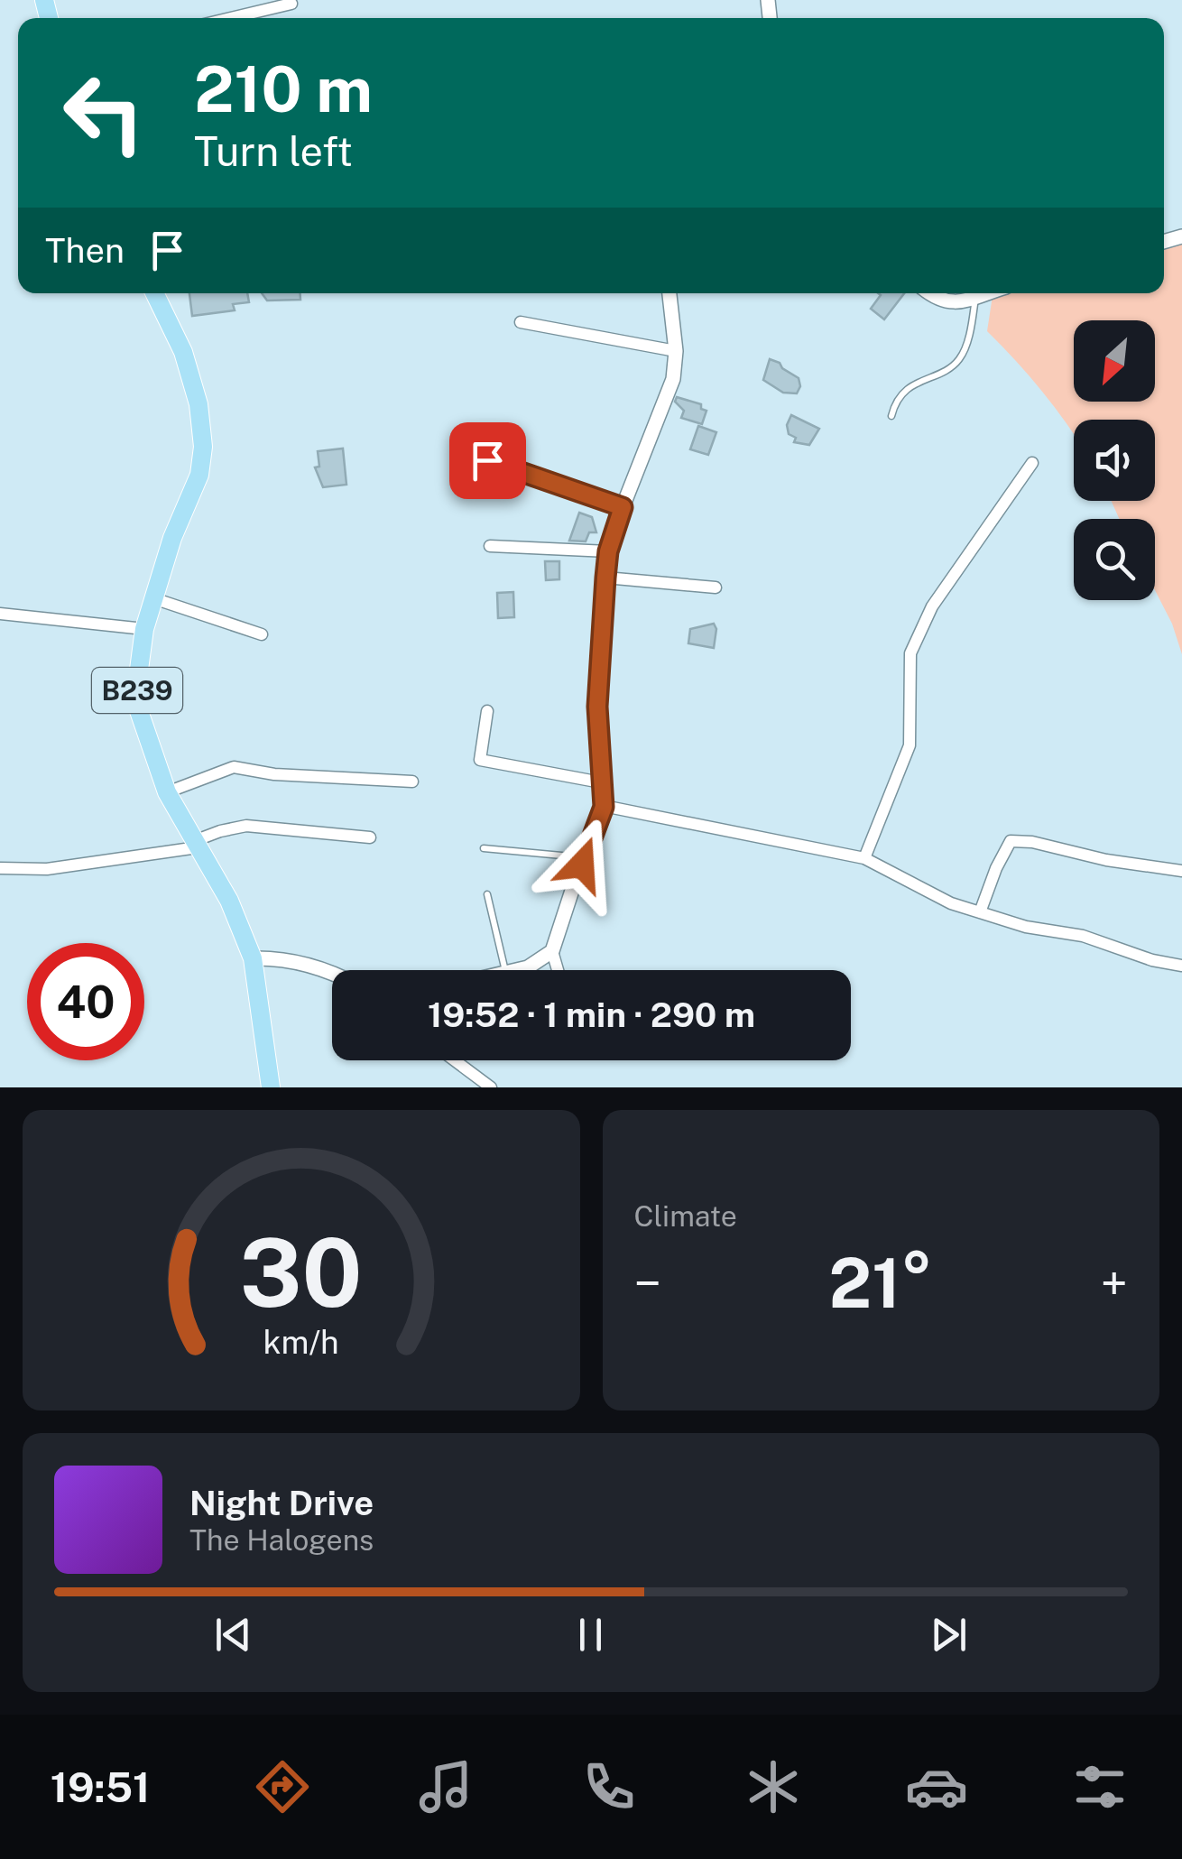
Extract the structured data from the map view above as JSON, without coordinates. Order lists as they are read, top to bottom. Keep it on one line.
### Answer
{"streets":{"main road":["B239"]},"north":"bottom left","page":{"turn":["210 m","Turn left"],"then":"Then","limit":"40","trip":"19:52 · 1 min · 290 m","tile":"Climate","heat":["−","21°","+"],"song":["Night Drive","The Halogens"],"tabs":"19:51","gauge":["30","km/h"]}}
